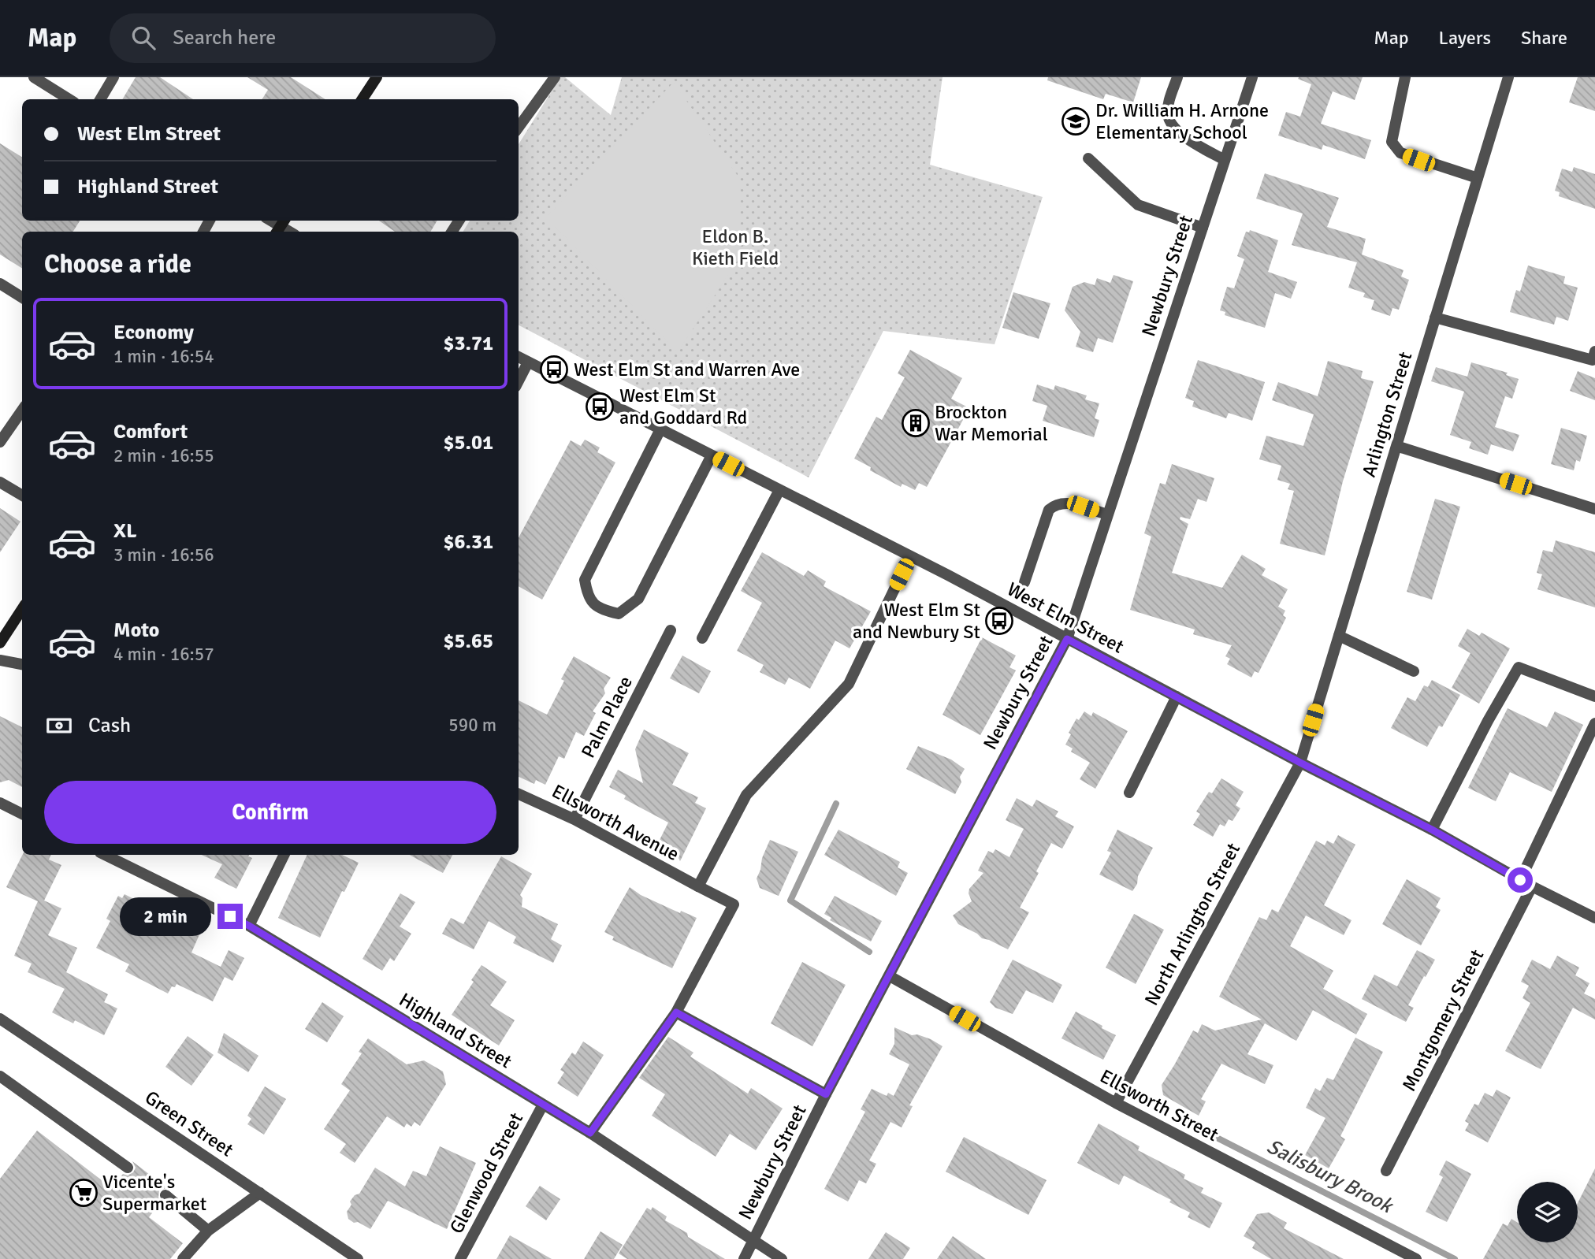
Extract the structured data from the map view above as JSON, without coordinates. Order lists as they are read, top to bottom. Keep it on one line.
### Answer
{"streets":{"street":["Newbury Street","Arlington Street","West Elm Street","Palm Place","Ellsworth Avenue","North Arlington Street","Montgomery Street","Highland Street","Ellsworth Street","Green Street","Glenwood Street"]},"crossings":[["Newbury Street","West Elm Street"],["Newbury Street","Highland Street"],["Newbury Street","Ellsworth Street"],["Arlington Street","West Elm Street"],["Arlington Street","North Arlington Street"],["West Elm Street","North Arlington Street"],["West Elm Street","Montgomery Street"],["Palm Place","Ellsworth Avenue"],["North Arlington Street","Ellsworth Street"],["Highland Street","Glenwood Street"]],"water":["Salisbury Brook"],"parks":["Eldon B. Kieth Field"],"places":{"school or university":["Dr. William H. Arnone Elementary School"],"bus stop":["West Elm St and Warren Ave","West Elm St and Goddard Rd","West Elm St and Newbury St"],"building":["Brockton War Memorial"],"supermarket":["Vicente's Supermarket"]},"page":{"header":"Map","search":"Search here","nav":["Map","Layers","Share"],"banner":["West Elm Street","Highland Street"],"heading":"Choose a ride","list":[{"name":"Economy","note":"1 min · 16:54","value":"$3.71"},{"name":"Comfort","note":"2 min · 16:55","value":"$5.01"},{"name":"XL","note":"3 min · 16:56","value":"$6.31"},{"name":"Moto","note":"4 min · 16:57","value":"$5.65"}],"pay":["Cash","590 m"],"buttons":"Confirm","bubble":"2 min"}}
